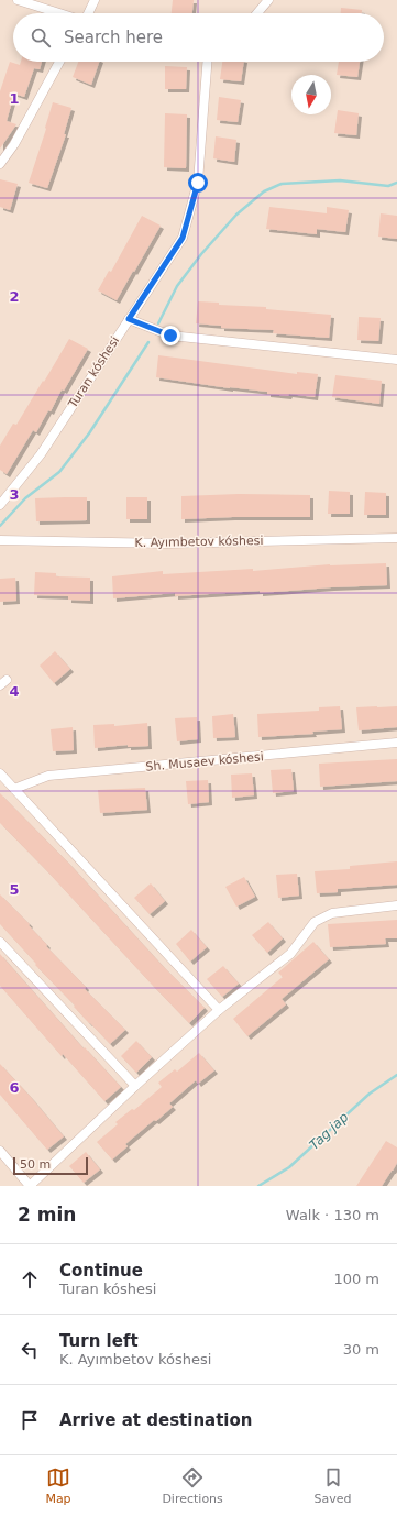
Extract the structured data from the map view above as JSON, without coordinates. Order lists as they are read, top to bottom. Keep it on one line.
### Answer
{"streets":{"street":["Turan kóshesi","K. Ayımbetov kóshesi","Sh. Musaev kóshesi"]},"water":["Tag jap"],"scale_bar":"50 m","north":"bottom","page":{"search":"Search here","scale":"50 m","heading":["2 min","Walk · 130 m"],"list":[["Continue","Turan kóshesi","100 m"],["Turn left","K. Ayımbetov kóshesi","30 m"],"Arrive at destination"],"nav":["Map","Directions","Saved"]},"grid":{"rows":["1","2","3","4","5","6"]}}
